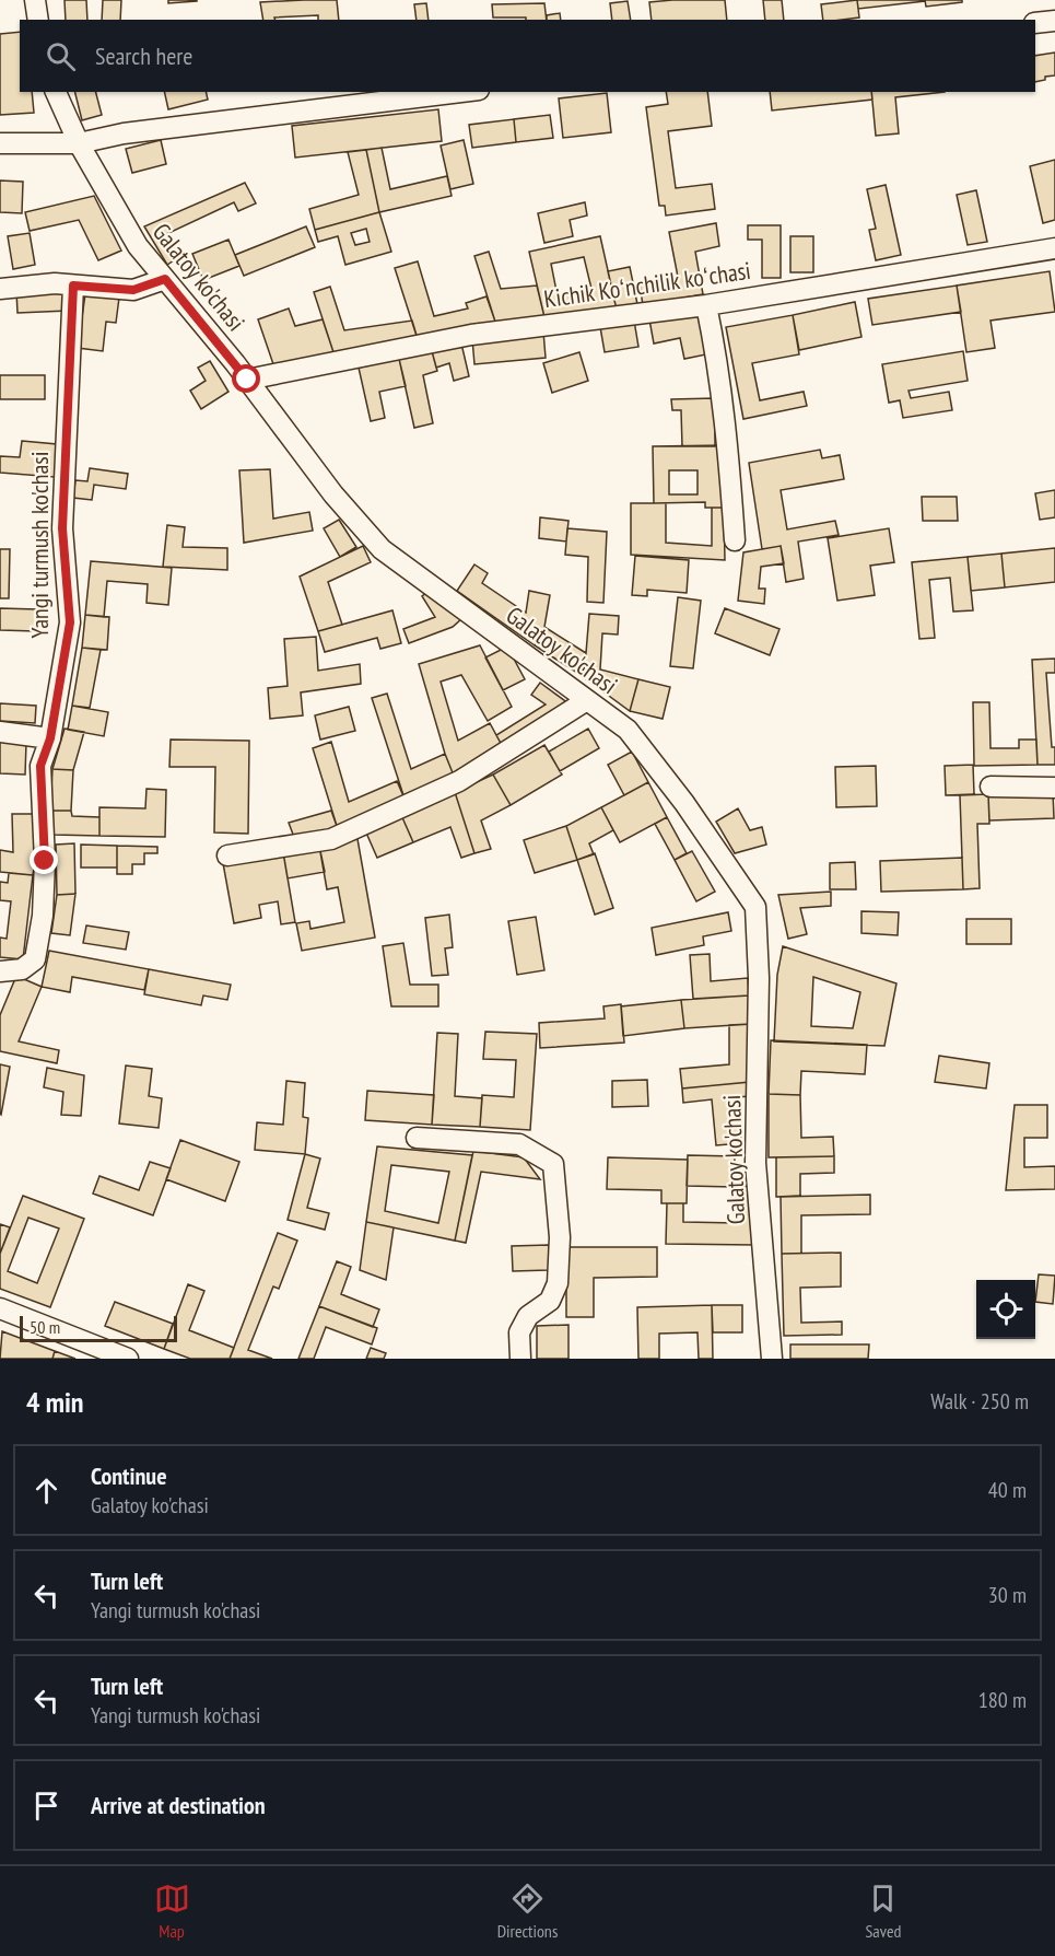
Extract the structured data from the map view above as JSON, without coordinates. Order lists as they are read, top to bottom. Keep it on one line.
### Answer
{"streets":{"street":["Galatoy ko'chasi","Kichik Koʻnchilik koʻchasi","Yangi turmush ko'chasi"]},"crossings":[["Galatoy ko'chasi","Kichik Koʻnchilik koʻchasi"]],"scale_bar":"50 m","page":{"search":"Search here","scale":"50 m","heading":["4 min","Walk · 250 m"],"list":[["Continue","Galatoy ko'chasi","40 m"],["Turn left","Yangi turmush ko'chasi","30 m"],["Turn left","Yangi turmush ko'chasi","180 m"],"Arrive at destination"],"nav":["Map","Directions","Saved"]}}
